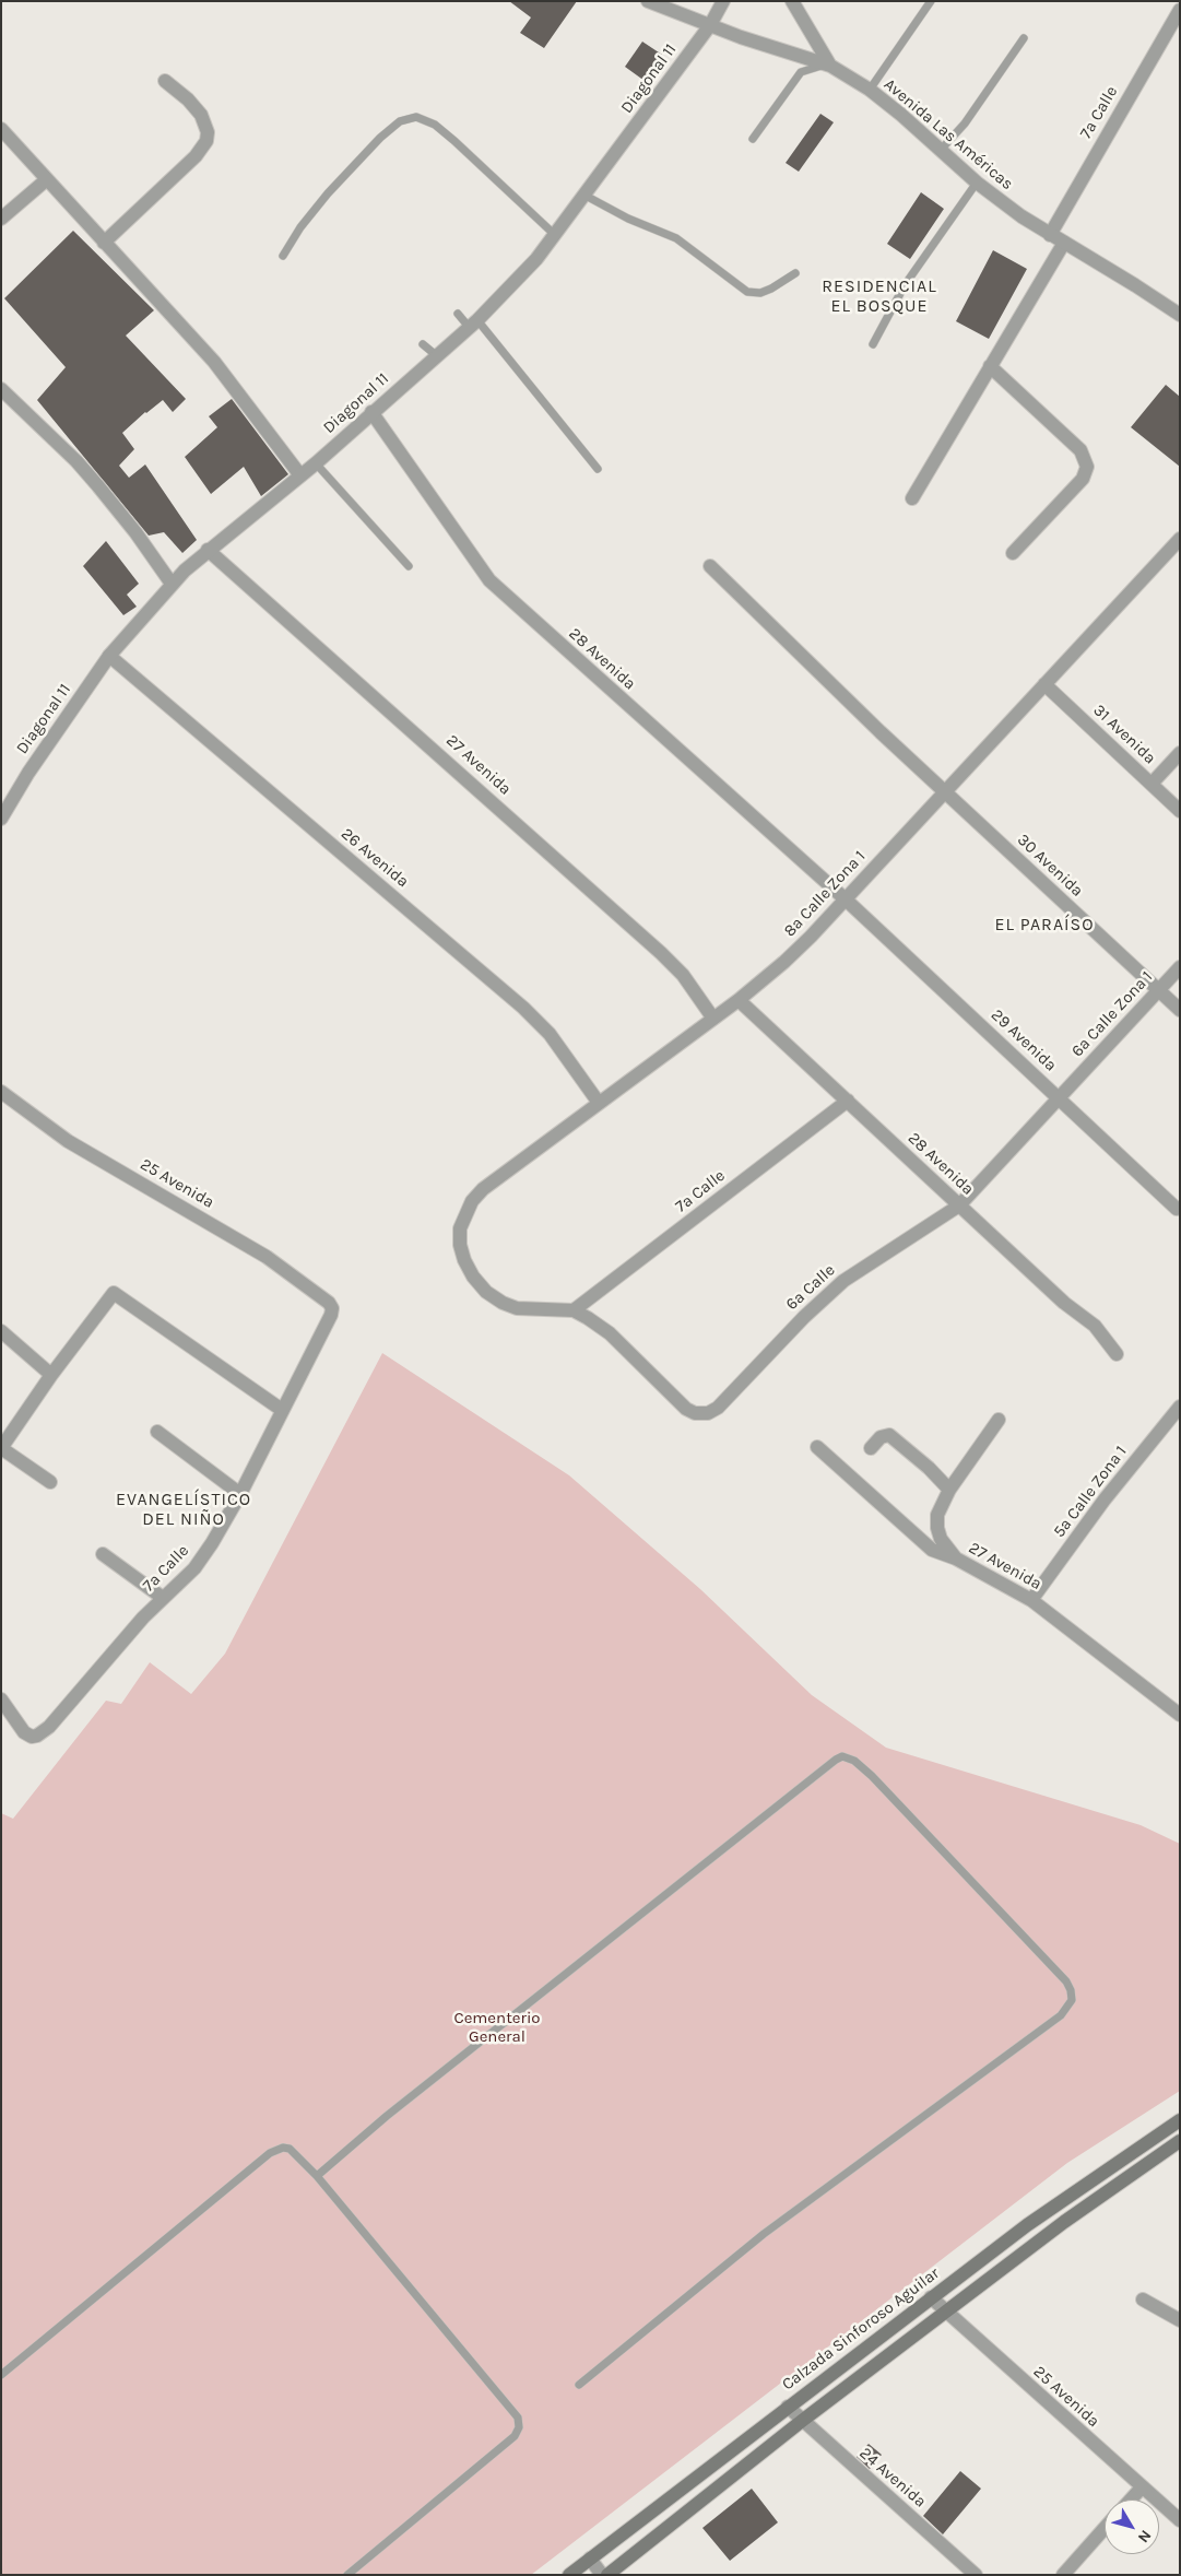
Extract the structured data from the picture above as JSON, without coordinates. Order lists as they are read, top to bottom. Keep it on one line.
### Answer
{"streets":{"main road":["Calzada Sinforoso Aguilar"],"street":["Diagonal 11","7a Calle","Avenida Las Américas","28 Avenida","31 Avenida","27 Avenida","26 Avenida","30 Avenida","8a Calle Zona 1","6a Calle Zona 1","29 Avenida","25 Avenida","6a Calle","5a Calle Zona 1","24 Avenida"]},"crossings":[["Diagonal 11","Avenida Las Américas"],["Diagonal 11","28 Avenida"],["Diagonal 11","27 Avenida"],["Diagonal 11","26 Avenida"],["7a Calle","Avenida Las Américas"],["7a Calle","28 Avenida"],["7a Calle","8a Calle Zona 1"],["7a Calle","25 Avenida"],["7a Calle","6a Calle"],["28 Avenida","8a Calle Zona 1"],["28 Avenida","6a Calle Zona 1"],["28 Avenida","29 Avenida"],["28 Avenida","6a Calle"],["31 Avenida","8a Calle Zona 1"],["27 Avenida","8a Calle Zona 1"],["27 Avenida","5a Calle Zona 1"],["26 Avenida","8a Calle Zona 1"],["30 Avenida","8a Calle Zona 1"],["30 Avenida","6a Calle Zona 1"],["8a Calle Zona 1","29 Avenida"],["8a Calle Zona 1","6a Calle"],["6a Calle Zona 1","29 Avenida"],["6a Calle Zona 1","6a Calle"],["25 Avenida","Calzada Sinforoso Aguilar"],["Calzada Sinforoso Aguilar","24 Avenida"]],"districts":["RESIDENCIAL EL BOSQUE","EL PARAÍSO","EVANGELÍSTICO DEL NIÑO"],"parks":["Cementerio General"],"north":"bottom right"}
